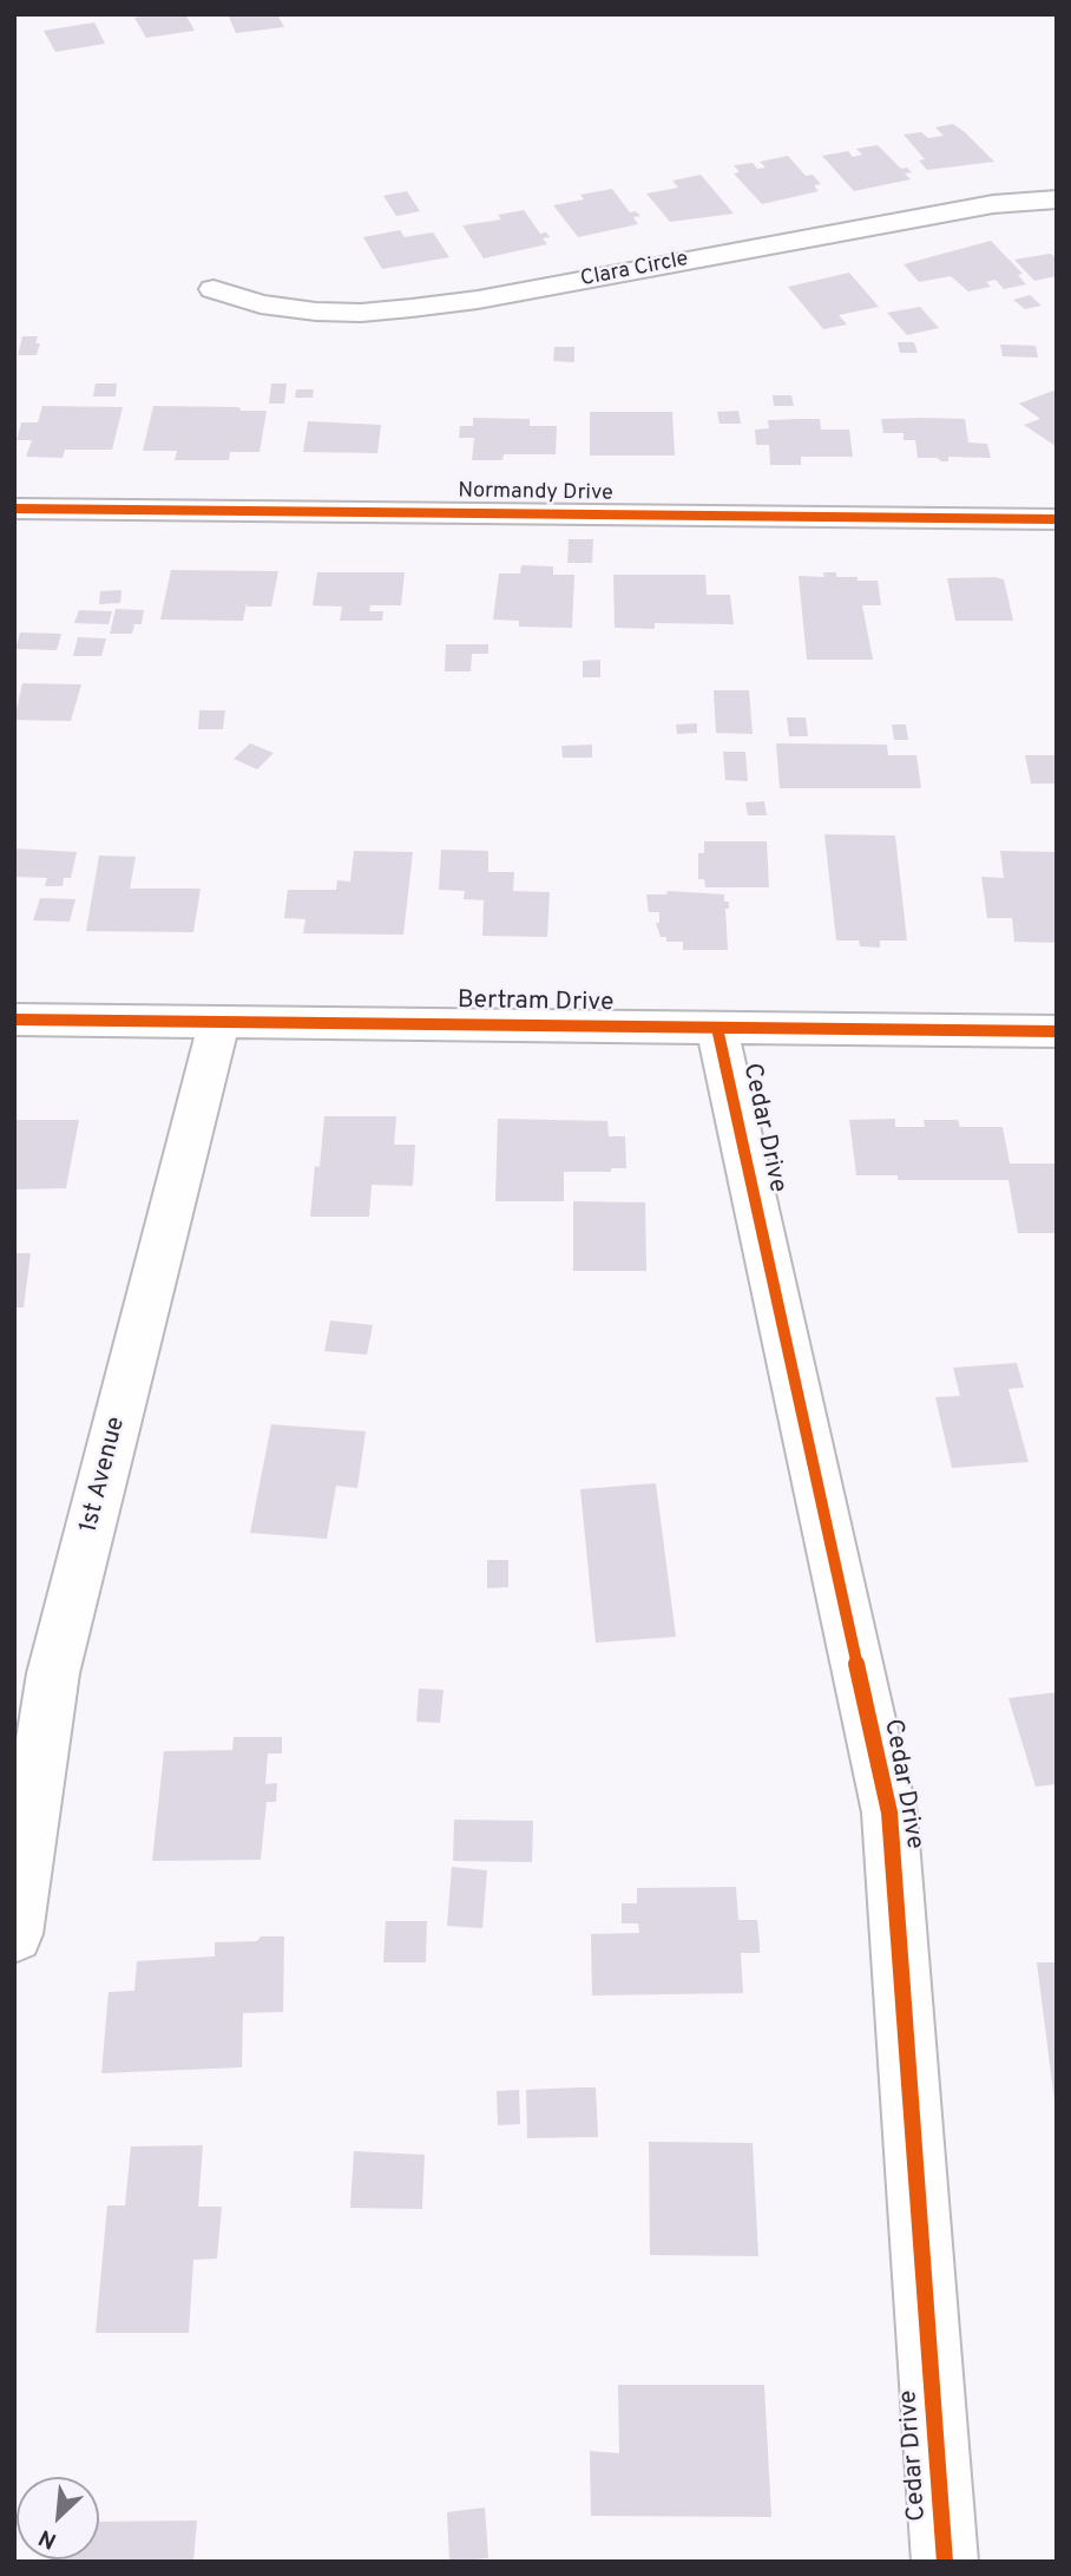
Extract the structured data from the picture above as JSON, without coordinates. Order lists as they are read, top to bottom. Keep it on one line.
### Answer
{"streets":{"street":["Clara Circle","Normandy Drive","Bertram Drive","Cedar Drive","1st Avenue"]},"crossings":[["Bertram Drive","Cedar Drive"],["Bertram Drive","1st Avenue"]],"north":"bottom left"}
